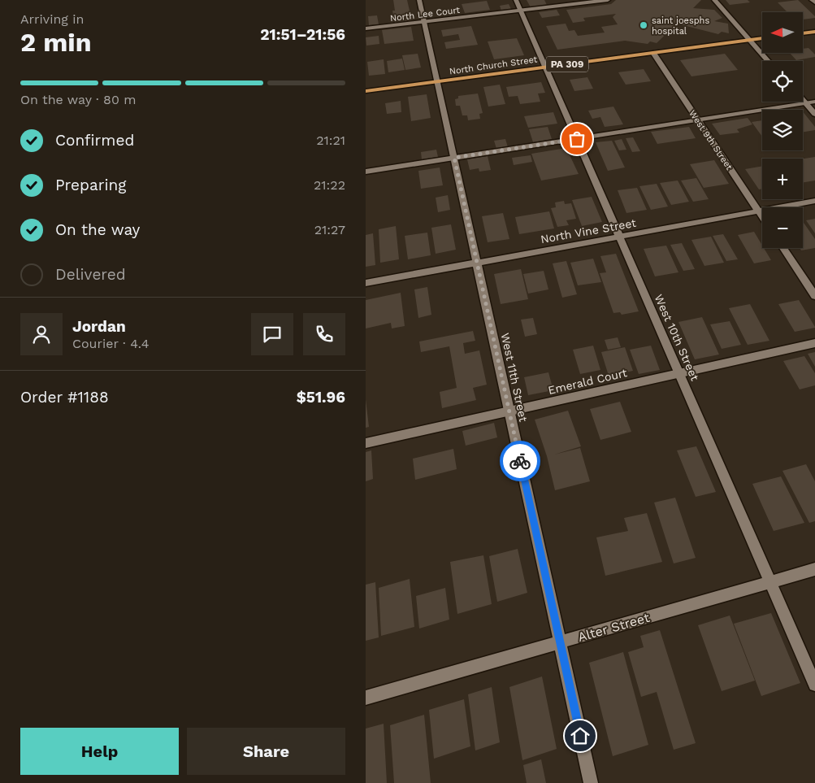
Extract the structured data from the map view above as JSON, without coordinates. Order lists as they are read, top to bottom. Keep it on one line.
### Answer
{"streets":{"main road":["PA 309","North Church Street"],"street":["North Lee Court","West 9th Street","North Vine Street","West 10th Street","West 11th Street","Emerald Court","Alter Street"]},"crossings":[["North Lee Court","West 10th Street"],["North Lee Court","West 11th Street"],["North Church Street","West 9th Street"],["North Church Street","West 10th Street"],["North Church Street","West 11th Street"],["West 9th Street","North Vine Street"],["North Vine Street","West 10th Street"],["North Vine Street","West 11th Street"],["West 10th Street","Emerald Court"],["West 10th Street","Alter Street"],["West 11th Street","Emerald Court"],["West 11th Street","Alter Street"]],"places":["saint joesphs hospital"],"north":"left","page":{"heading":["2 min","Arriving in","21:51–21:56"],"panel":["Jordan","Courier · 4.4","Order #1188","$51.96"],"map_buttons":["+","−"],"bar":"On the way · 80 m","list":[["Confirmed","21:21"],["Preparing","21:22"],["On the way","21:27"],"Delivered"],"buttons":["Help","Share"]}}
